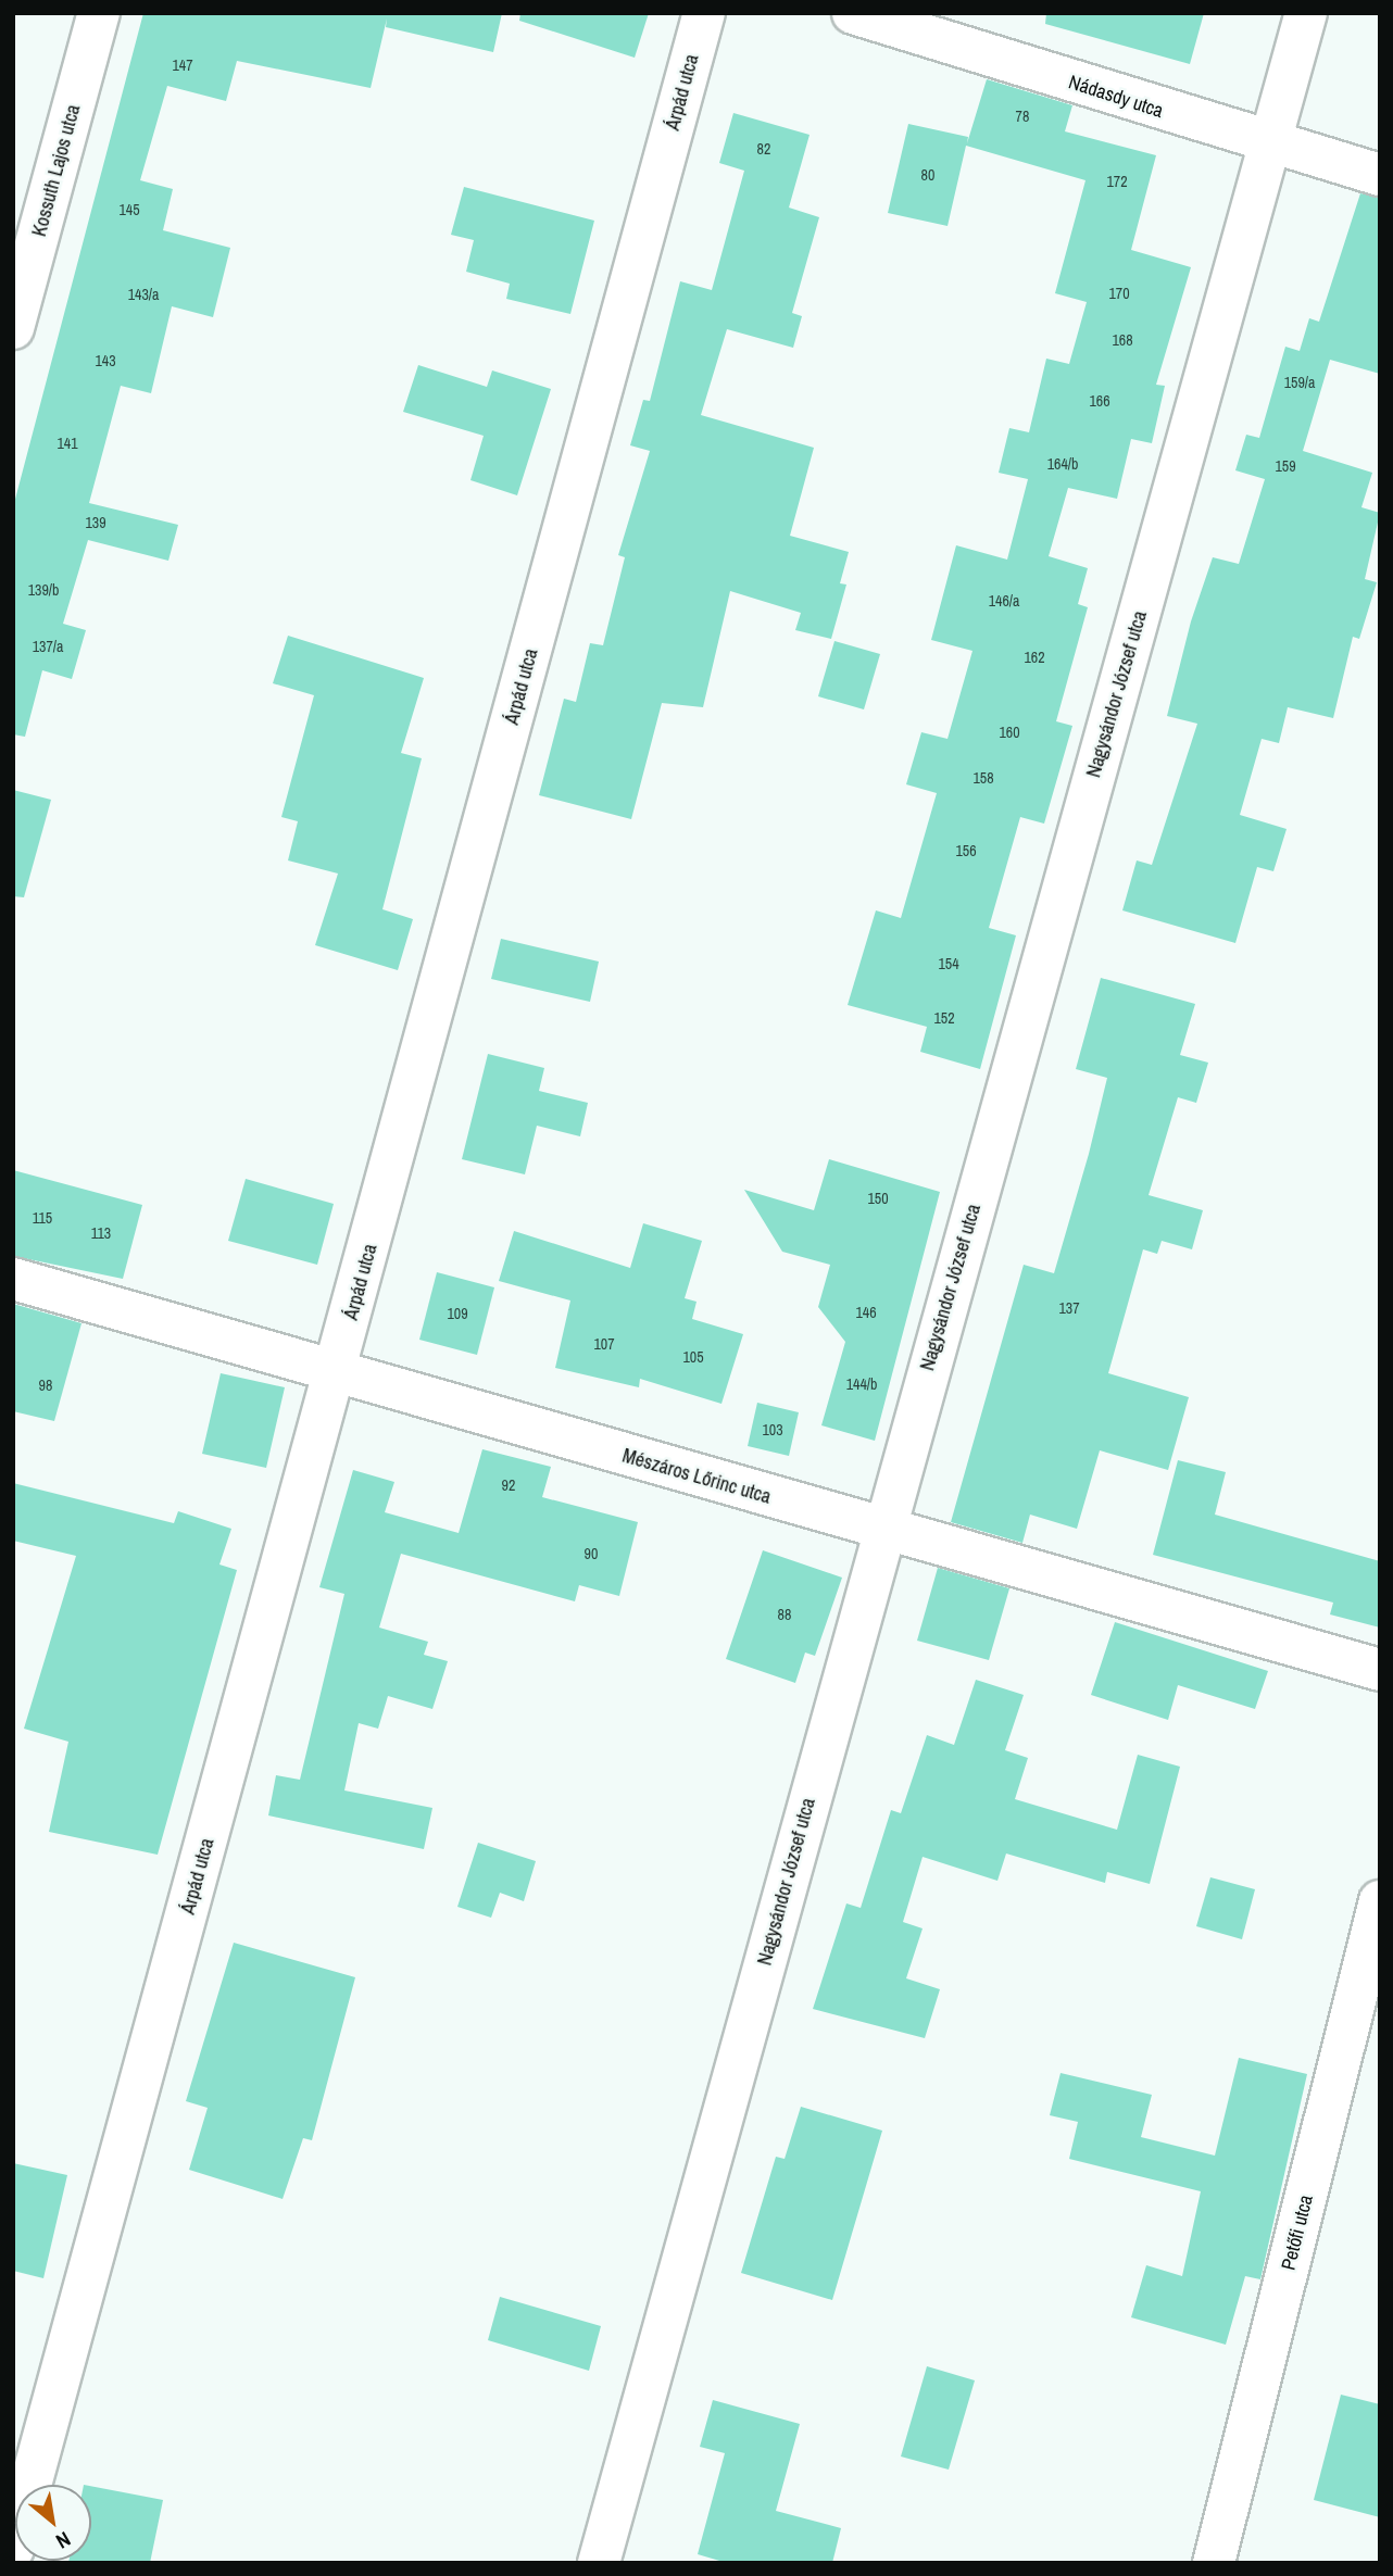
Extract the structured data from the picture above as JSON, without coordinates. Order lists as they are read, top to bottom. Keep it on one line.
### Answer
{"streets":{"street":["Árpád utca","Nádasdy utca","Kossuth Lajos utca","Nagysándor József utca","Mészáros Lőrinc utca","Petőfi utca"]},"crossings":[["Árpád utca","Mészáros Lőrinc utca"],["Nádasdy utca","Nagysándor József utca"],["Nagysándor József utca","Mészáros Lőrinc utca"]],"house_numbers":["147","78","82","80","172","145","170","143/a","168","143","159/a","166","141","164/b","159","139","139/b","146/a","137/a","162","160","158","156","154","152","150","115","113","137","146","109","107","105","144/b","98","103","92","90","88"],"north":"bottom right"}
